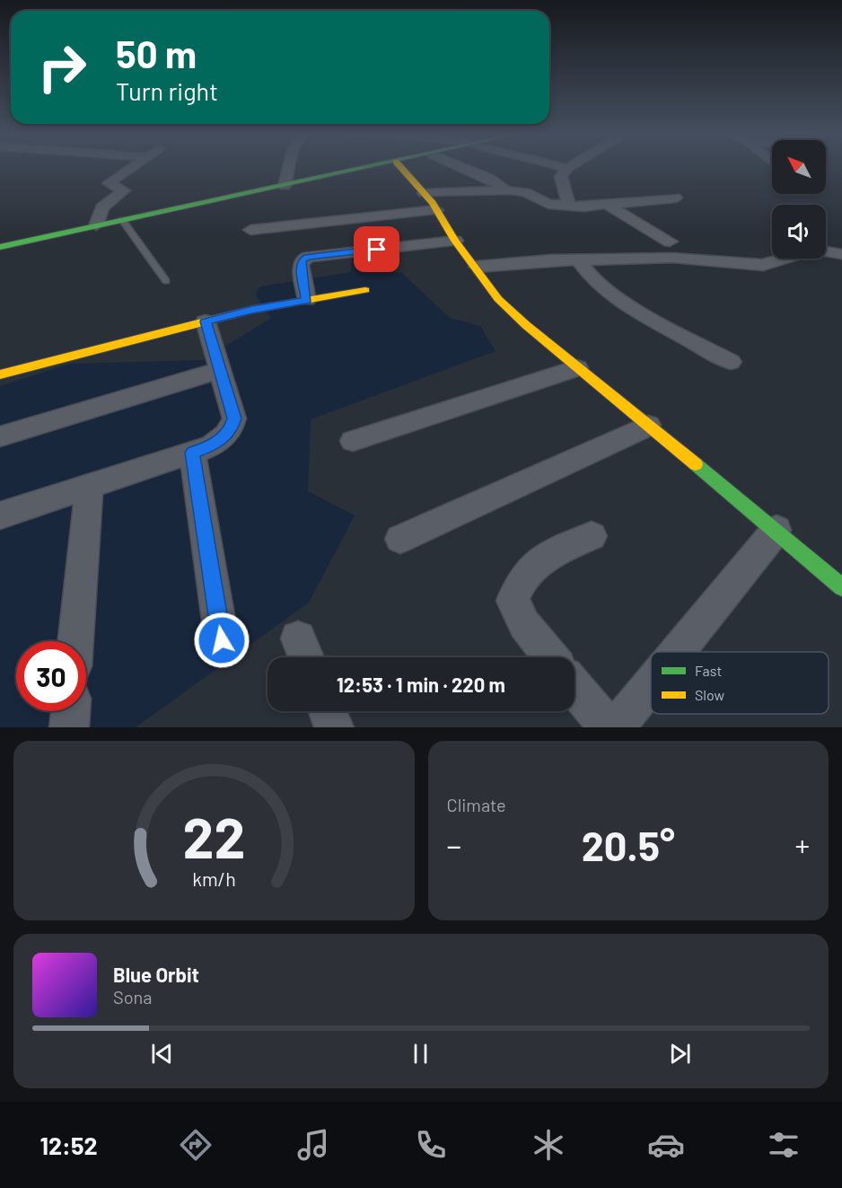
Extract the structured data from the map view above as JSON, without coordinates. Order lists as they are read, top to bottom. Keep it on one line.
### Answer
{"legend":["Fast","Slow"],"north":"top left","page":{"turn":["50 m","Turn right"],"limit":"30","trip":"12:53 · 1 min · 220 m","tile":"Climate","heat":["−","20.5°","+"],"song":["Blue Orbit","Sona"],"tabs":"12:52","gauge":["22","km/h"]}}
